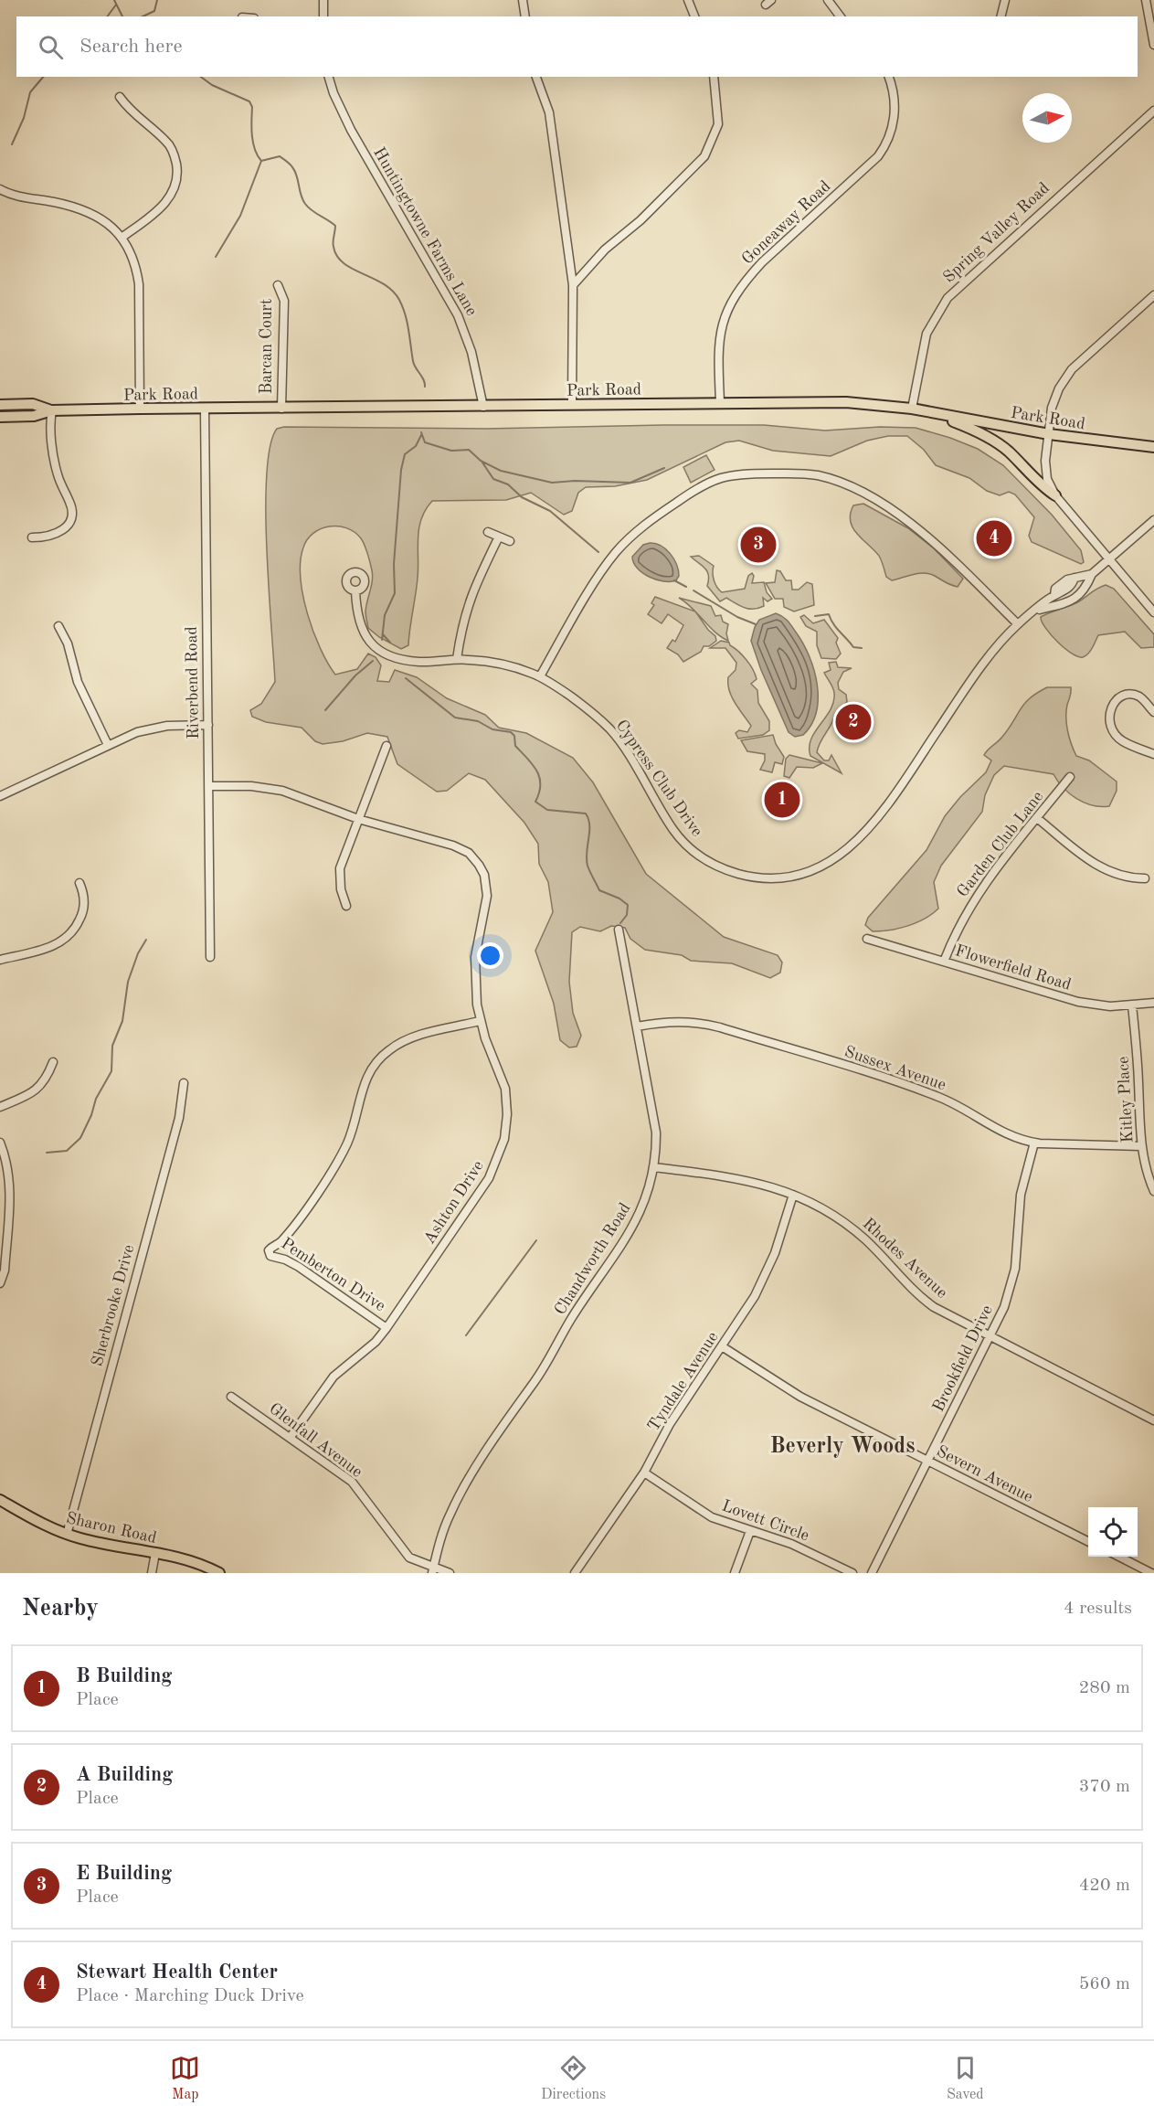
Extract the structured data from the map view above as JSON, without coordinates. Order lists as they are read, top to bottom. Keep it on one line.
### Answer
{"streets":{"main road":["Park Road","Sharon Road"],"street":["Goneaway Road","Huntingtowne Farms Lane","Spring Valley Road","Barcan Court","Riverbend Road","Cypress Club Drive","Garden Club Lane","Flowerfield Road","Sussex Avenue","Kitley Place","Ashton Drive","Rhodes Avenue","Chandworth Road","Pemberton Drive","Sherbrooke Drive","Brookfield Drive","Tyndale Avenue","Glenfall Avenue","Severn Avenue","Lovett Circle"]},"crossings":[["Goneaway Road","Park Road"],["Huntingtowne Farms Lane","Park Road"],["Spring Valley Road","Park Road"],["Barcan Court","Park Road"],["Park Road","Riverbend Road"],["Riverbend Road","Ashton Drive"],["Garden Club Lane","Flowerfield Road"],["Flowerfield Road","Kitley Place"],["Sussex Avenue","Kitley Place"],["Sussex Avenue","Chandworth Road"],["Sussex Avenue","Brookfield Drive"],["Ashton Drive","Pemberton Drive"],["Ashton Drive","Glenfall Avenue"],["Rhodes Avenue","Chandworth Road"],["Rhodes Avenue","Brookfield Drive"],["Rhodes Avenue","Tyndale Avenue"],["Chandworth Road","Glenfall Avenue"],["Sherbrooke Drive","Sharon Road"],["Brookfield Drive","Severn Avenue"],["Tyndale Avenue","Severn Avenue"],["Tyndale Avenue","Lovett Circle"]],"districts":["Beverly Woods"],"north":"right","page":{"search":"Search here","pins":["4","3","2","1"],"heading":["Nearby","4 results"],"list":[{"mark":"1","name":"B Building","note":"Place","value":"280 m"},{"mark":"2","name":"A Building","note":"Place","value":"370 m"},{"mark":"3","name":"E Building","note":"Place","value":"420 m"},{"mark":"4","name":"Stewart Health Center","note":"Place · Marching Duck Drive","value":"560 m"}],"nav":["Map","Directions","Saved"]}}
